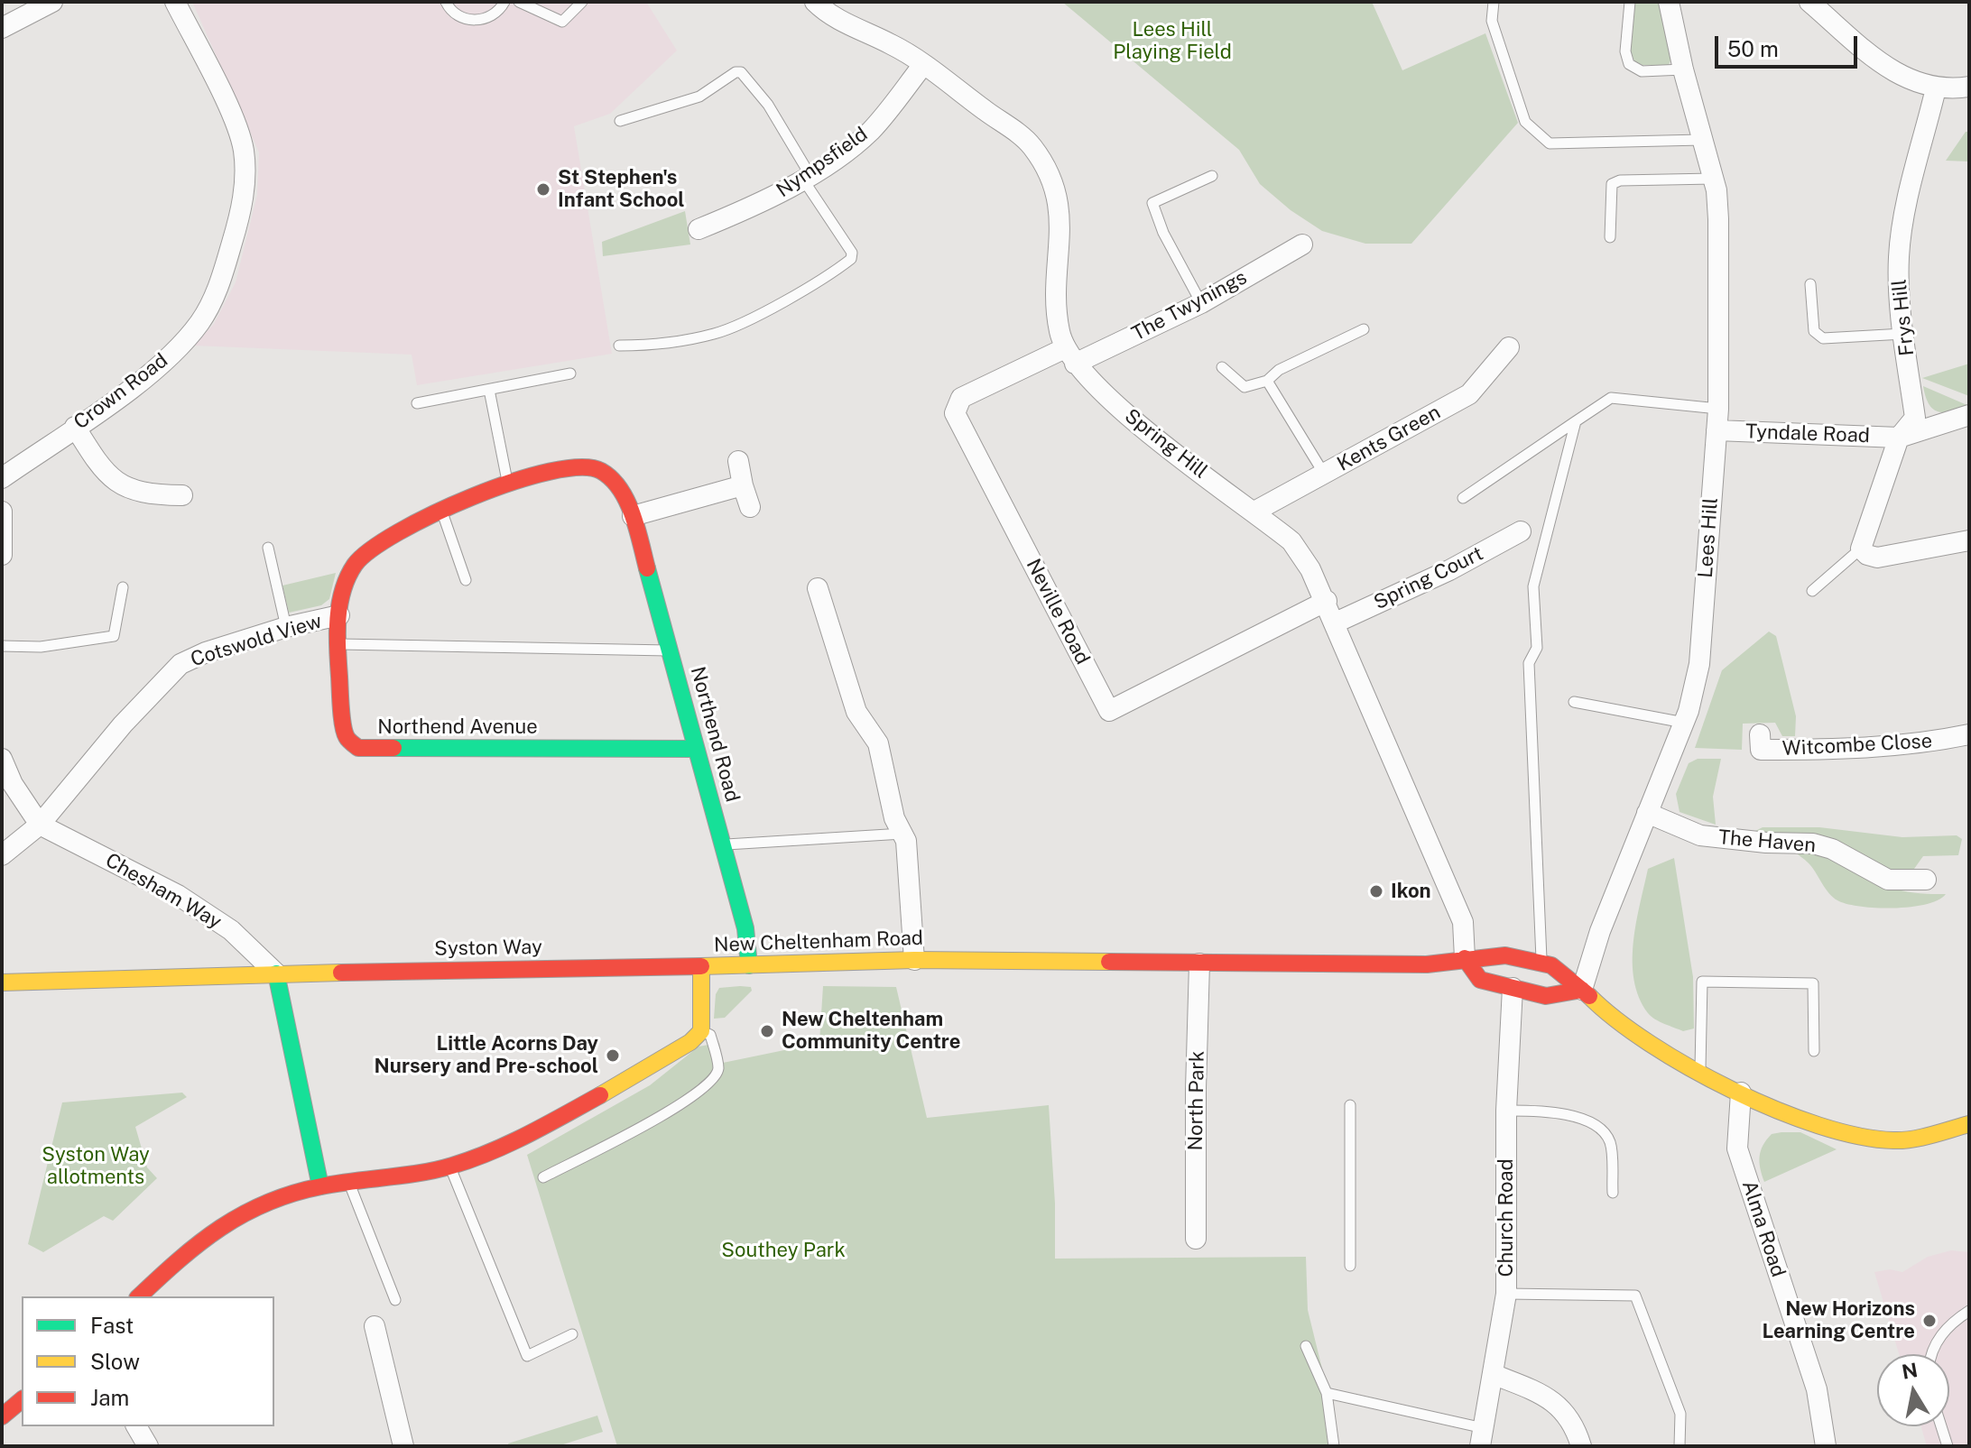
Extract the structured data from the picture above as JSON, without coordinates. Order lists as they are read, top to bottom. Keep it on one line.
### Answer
{"streets":{"street":["Nympsfield","The Twynings","Frys Hill","Crown Road","Tyndale Road","Kents Green","Spring Hill","Lees Hill","Spring Court","Neville Road","Cotswold View","Northend Avenue","Northend Road","Witcombe Close","The Haven","Chesham Way","New Cheltenham Road","Syston Way","North Park","Church Road","Alma Road"]},"crossings":[["The Twynings","Spring Hill"],["The Twynings","Neville Road"],["Frys Hill","Tyndale Road"],["Tyndale Road","Lees Hill"],["Kents Green","Spring Hill"],["Spring Hill","Spring Court"],["Spring Hill","Neville Road"],["Spring Hill","New Cheltenham Road"],["Lees Hill","The Haven"],["Lees Hill","New Cheltenham Road"],["Cotswold View","Northend Avenue"],["Cotswold View","Northend Road"],["Cotswold View","Chesham Way"],["Northend Avenue","Northend Road"],["Northend Road","New Cheltenham Road"],["Chesham Way","Syston Way"],["New Cheltenham Road","Syston Way"],["New Cheltenham Road","North Park"],["New Cheltenham Road","Alma Road"]],"parks":["Lees Hill Playing Field","Syston Way allotments","Southey Park"],"places":["St Stephen's Infant School","Ikon","New Cheltenham Community Centre","Little Acorns Day Nursery and Pre-school","New Horizons Learning Centre"],"legend":["Fast","Slow","Jam"],"scale_bar":"50 m","north":"top"}
